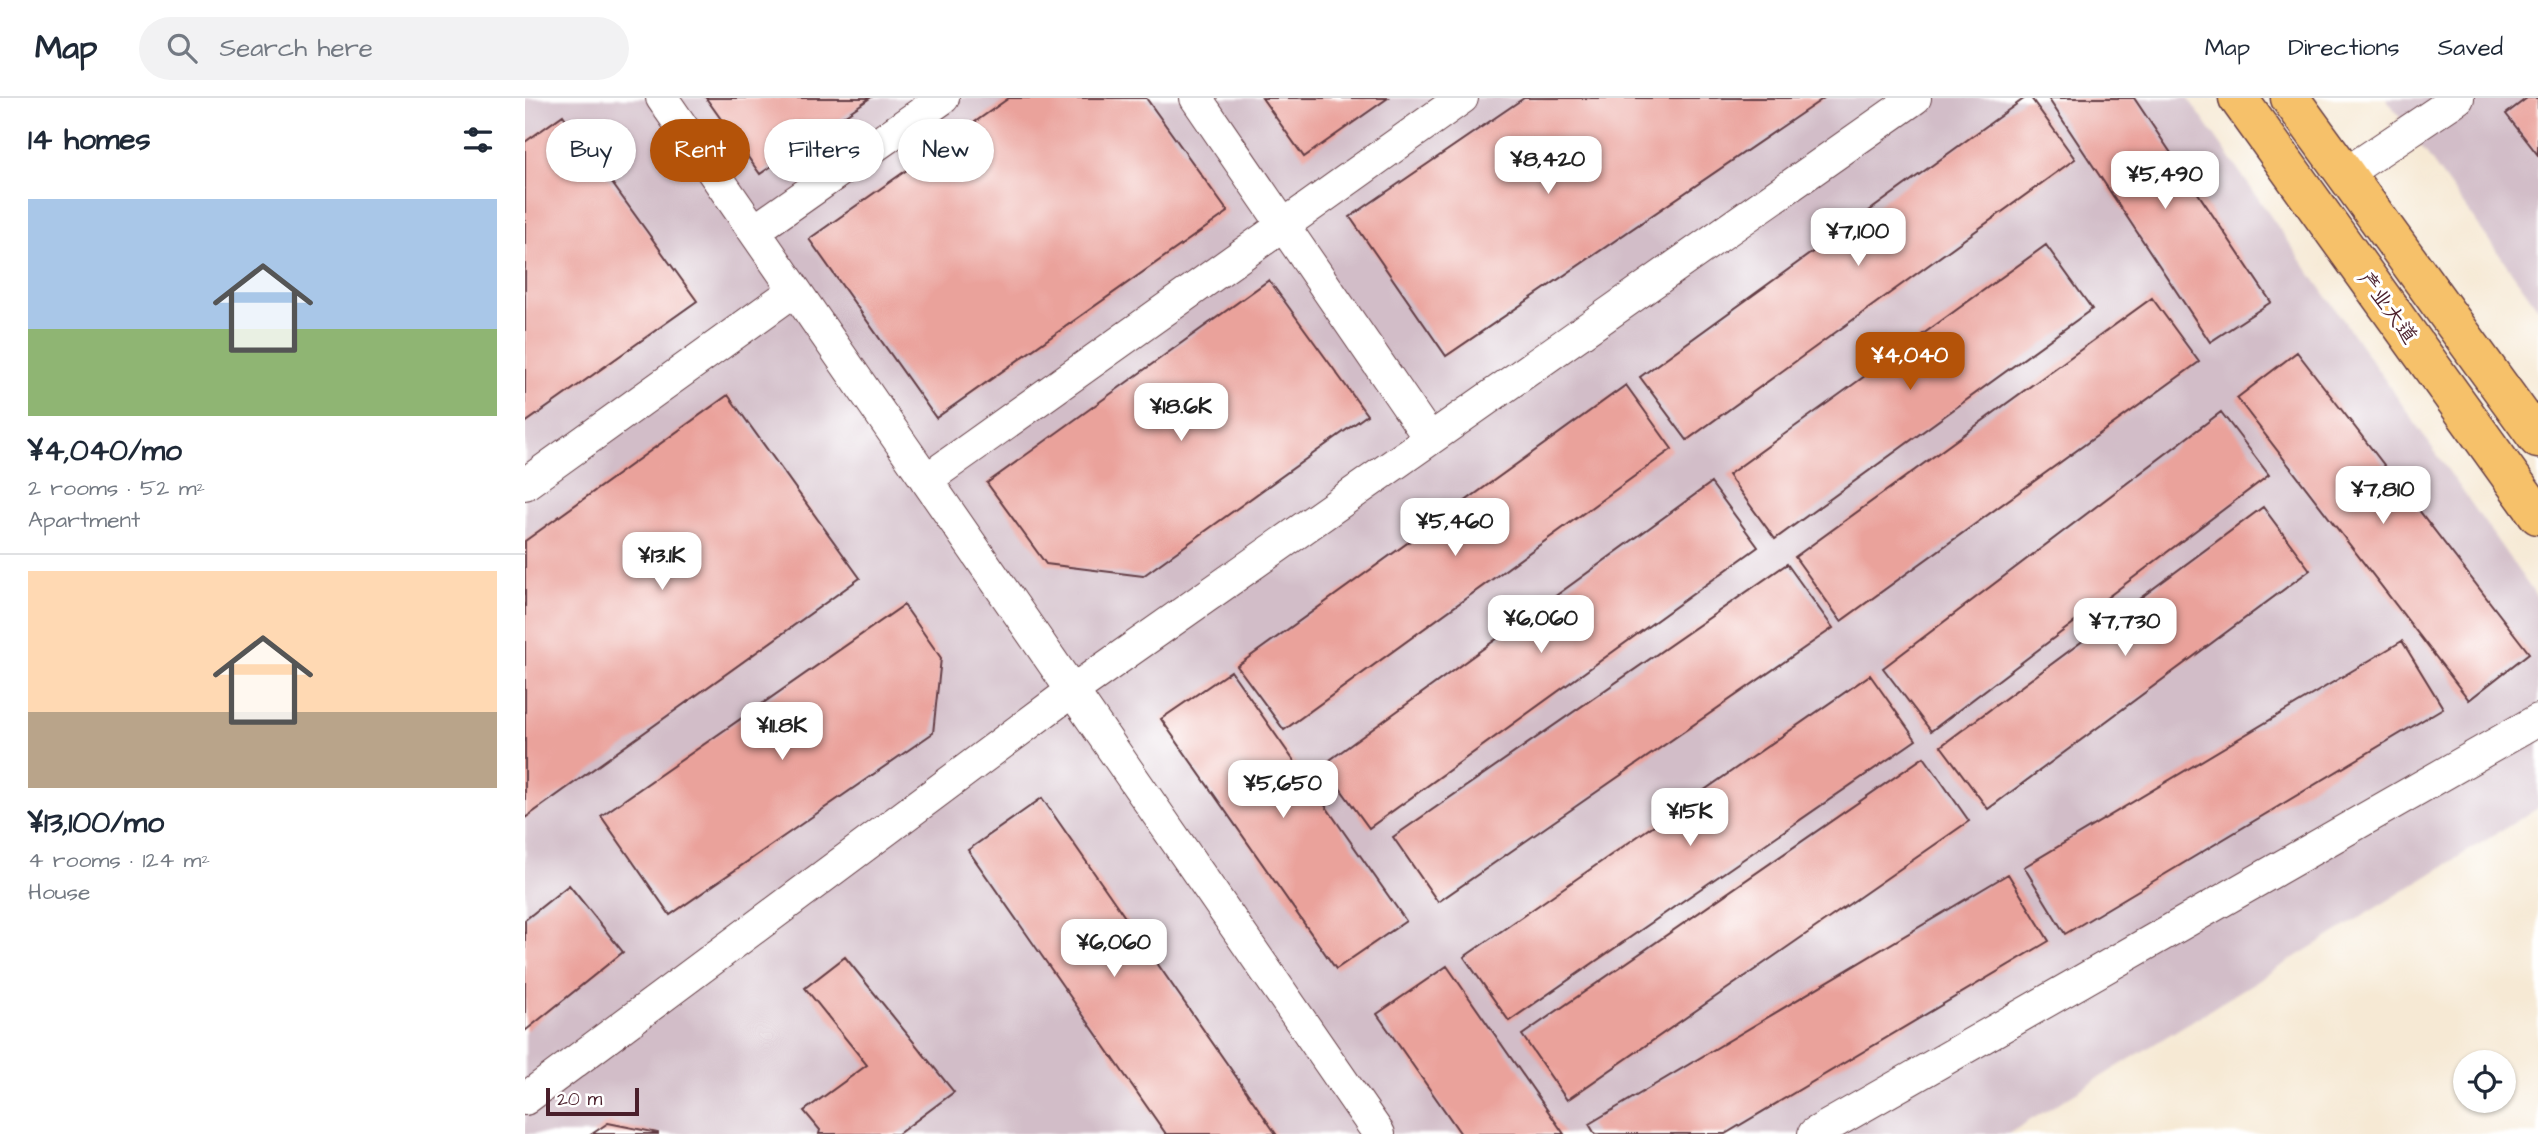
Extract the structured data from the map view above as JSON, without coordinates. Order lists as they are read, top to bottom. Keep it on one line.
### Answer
{"streets":{"main road":["产业大道"]},"scale_bar":"20 m","page":{"header":"Map","search":"Search here","nav":["Map","Directions","Saved"],"heading":"14 homes","chip":["Buy","Rent","Filters","New"],"price":["¥8,420","¥5,490","¥7,100","¥4,040","¥18.6K","¥7,810","¥5,460","¥13.1K","¥6,060","¥7,730","¥11.8K","¥5,650","¥15K","¥6,060"],"list":[{"name":"¥4,040/mo","note":"2 rooms · 52 m² · Apartment"},{"name":"¥13,100/mo","note":"4 rooms · 124 m² · House"}],"scale":"20 m"}}
